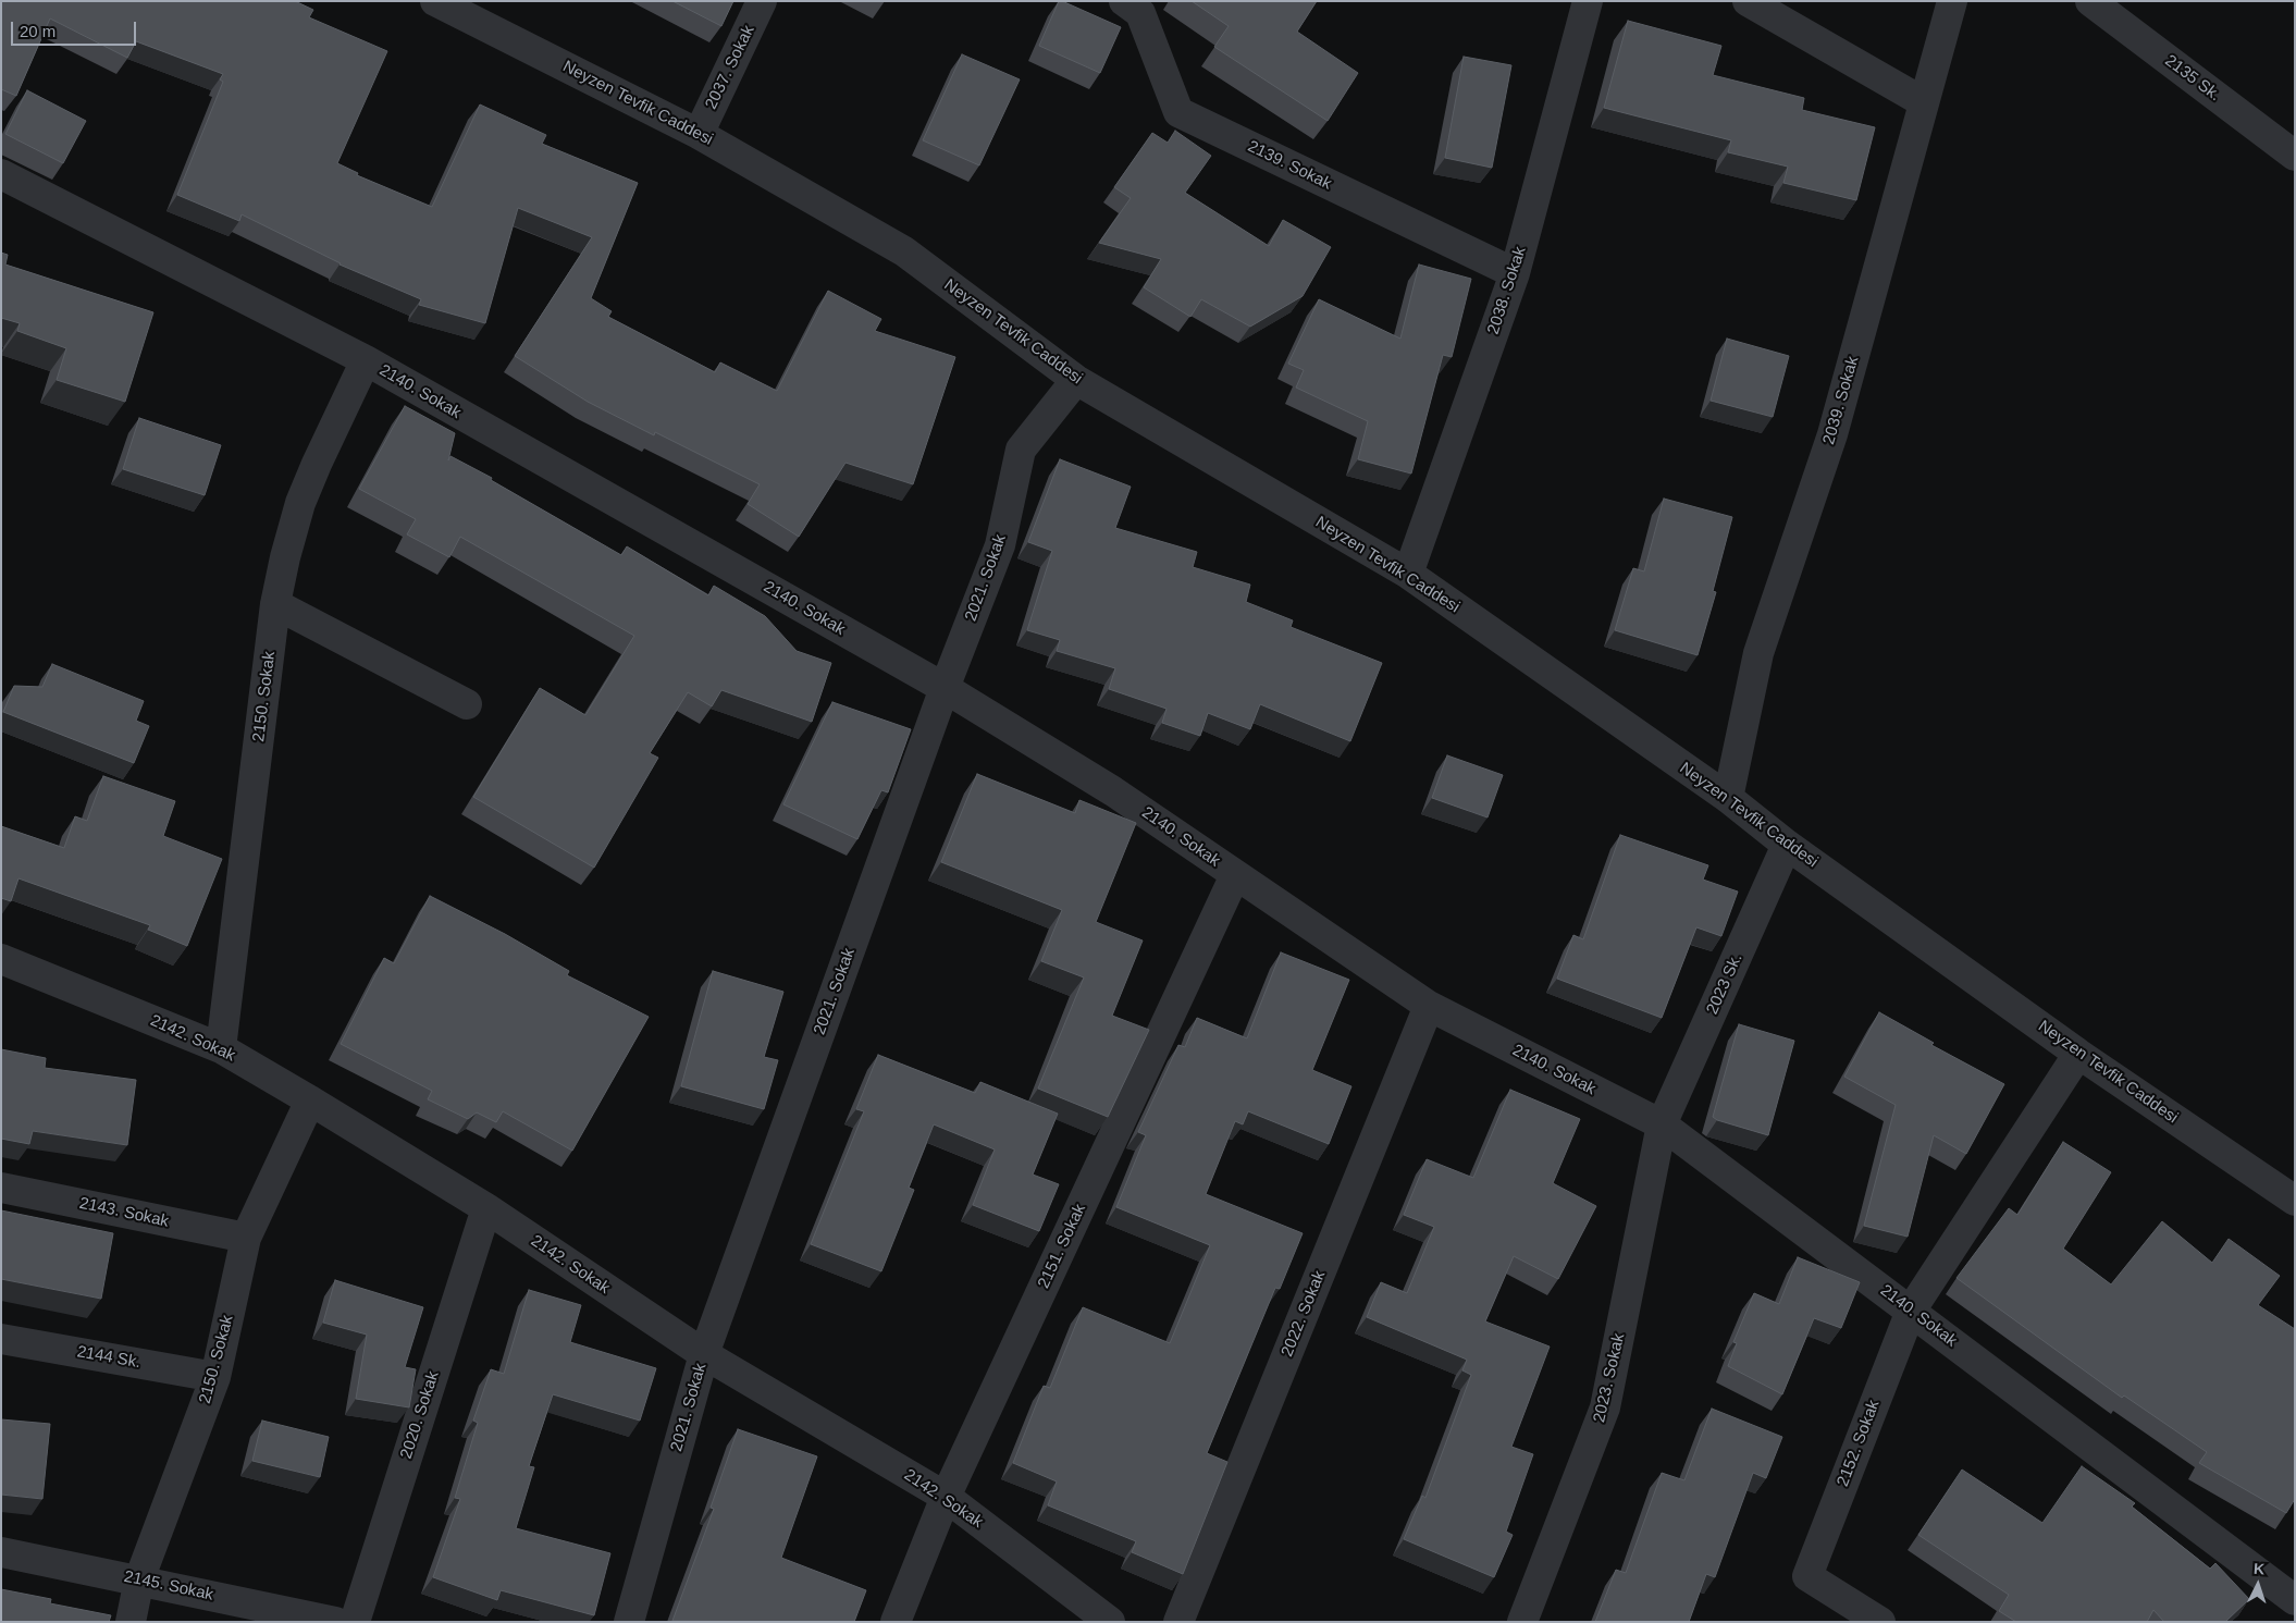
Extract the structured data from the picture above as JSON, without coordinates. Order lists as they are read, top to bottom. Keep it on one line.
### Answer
{"streets":{"street":["2037. Sokak","2135 Sk.","Neyzen Tevfik Caddesi","2139. Sokak","2038. Sokak","2140. Sokak","2039. Sokak","2021. Sokak","2150. Sokak","2023 Sk.","2142. Sokak","2143. Sokak","2151. Sokak","2022. Sokak","2144 Sk.","2023. Sokak","2020. Sokak","2152. Sokak","2145. Sokak"]},"crossings":[["2037. Sokak","Neyzen Tevfik Caddesi"],["Neyzen Tevfik Caddesi","2038. Sokak"],["Neyzen Tevfik Caddesi","2039. Sokak"],["Neyzen Tevfik Caddesi","2021. Sokak"],["Neyzen Tevfik Caddesi","2023 Sk."],["Neyzen Tevfik Caddesi","2152. Sokak"],["2139. Sokak","2038. Sokak"],["2140. Sokak","2021. Sokak"],["2140. Sokak","2150. Sokak"],["2140. Sokak","2023 Sk."],["2140. Sokak","2151. Sokak"],["2140. Sokak","2022. Sokak"],["2140. Sokak","2023. Sokak"],["2140. Sokak","2152. Sokak"],["2021. Sokak","2142. Sokak"],["2150. Sokak","2142. Sokak"],["2150. Sokak","2143. Sokak"],["2150. Sokak","2144 Sk."],["2150. Sokak","2145. Sokak"],["2023 Sk.","2023. Sokak"],["2142. Sokak","2151. Sokak"],["2142. Sokak","2020. Sokak"]],"scale_bar":"20 m","north":"top"}
